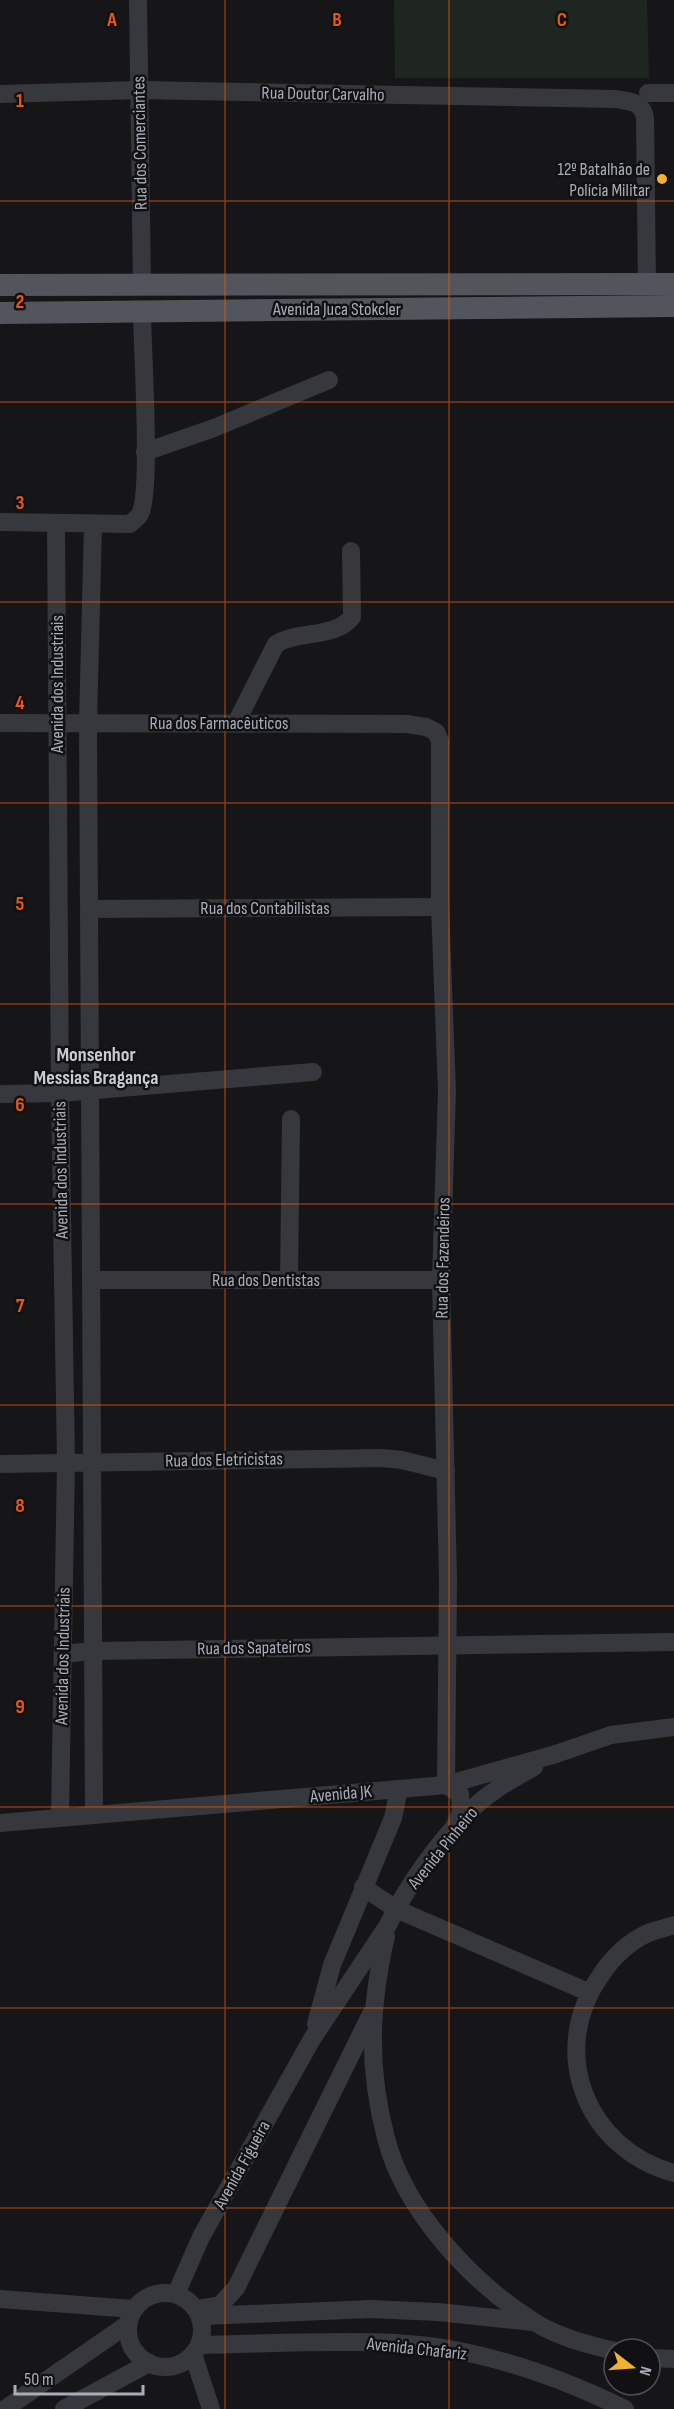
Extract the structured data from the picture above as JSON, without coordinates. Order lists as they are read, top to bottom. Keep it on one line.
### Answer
{"streets":{"main road":["Avenida Juca Stokcler"],"street":["Rua Doutor Carvalho","Rua dos Comerciantes","Avenida dos Industriais","Rua dos Farmacêuticos","Rua dos Contabilistas","Rua dos Fazendeiros","Rua dos Dentistas","Rua dos Eletricistas","Rua dos Sapateiros","Avenida JK","Avenida Pinheiro","Avenida Figueira","Avenida Chafariz"]},"crossings":[["Rua Doutor Carvalho","Rua dos Comerciantes"],["Rua dos Comerciantes","Avenida Juca Stokcler"],["Avenida dos Industriais","Rua dos Farmacêuticos"],["Avenida dos Industriais","Rua dos Contabilistas"],["Avenida dos Industriais","Rua dos Dentistas"],["Avenida dos Industriais","Rua dos Eletricistas"],["Avenida dos Industriais","Rua dos Sapateiros"],["Avenida dos Industriais","Avenida JK"],["Rua dos Farmacêuticos","Rua dos Fazendeiros"],["Rua dos Contabilistas","Rua dos Fazendeiros"],["Rua dos Fazendeiros","Rua dos Dentistas"],["Rua dos Fazendeiros","Rua dos Eletricistas"],["Rua dos Fazendeiros","Rua dos Sapateiros"],["Rua dos Fazendeiros","Avenida JK"],["Avenida JK","Avenida Pinheiro"],["Avenida JK","Avenida Figueira"],["Avenida Pinheiro","Avenida Figueira"],["Avenida Figueira","Avenida Chafariz"]],"districts":["Monsenhor Messias Bragança"],"places":["12º Batalhão de Polícia Militar"],"scale_bar":"50 m","north":"right","grid":{"columns":["A","B","C"],"rows":["1","2","3","4","5","6","7","8","9"]}}
